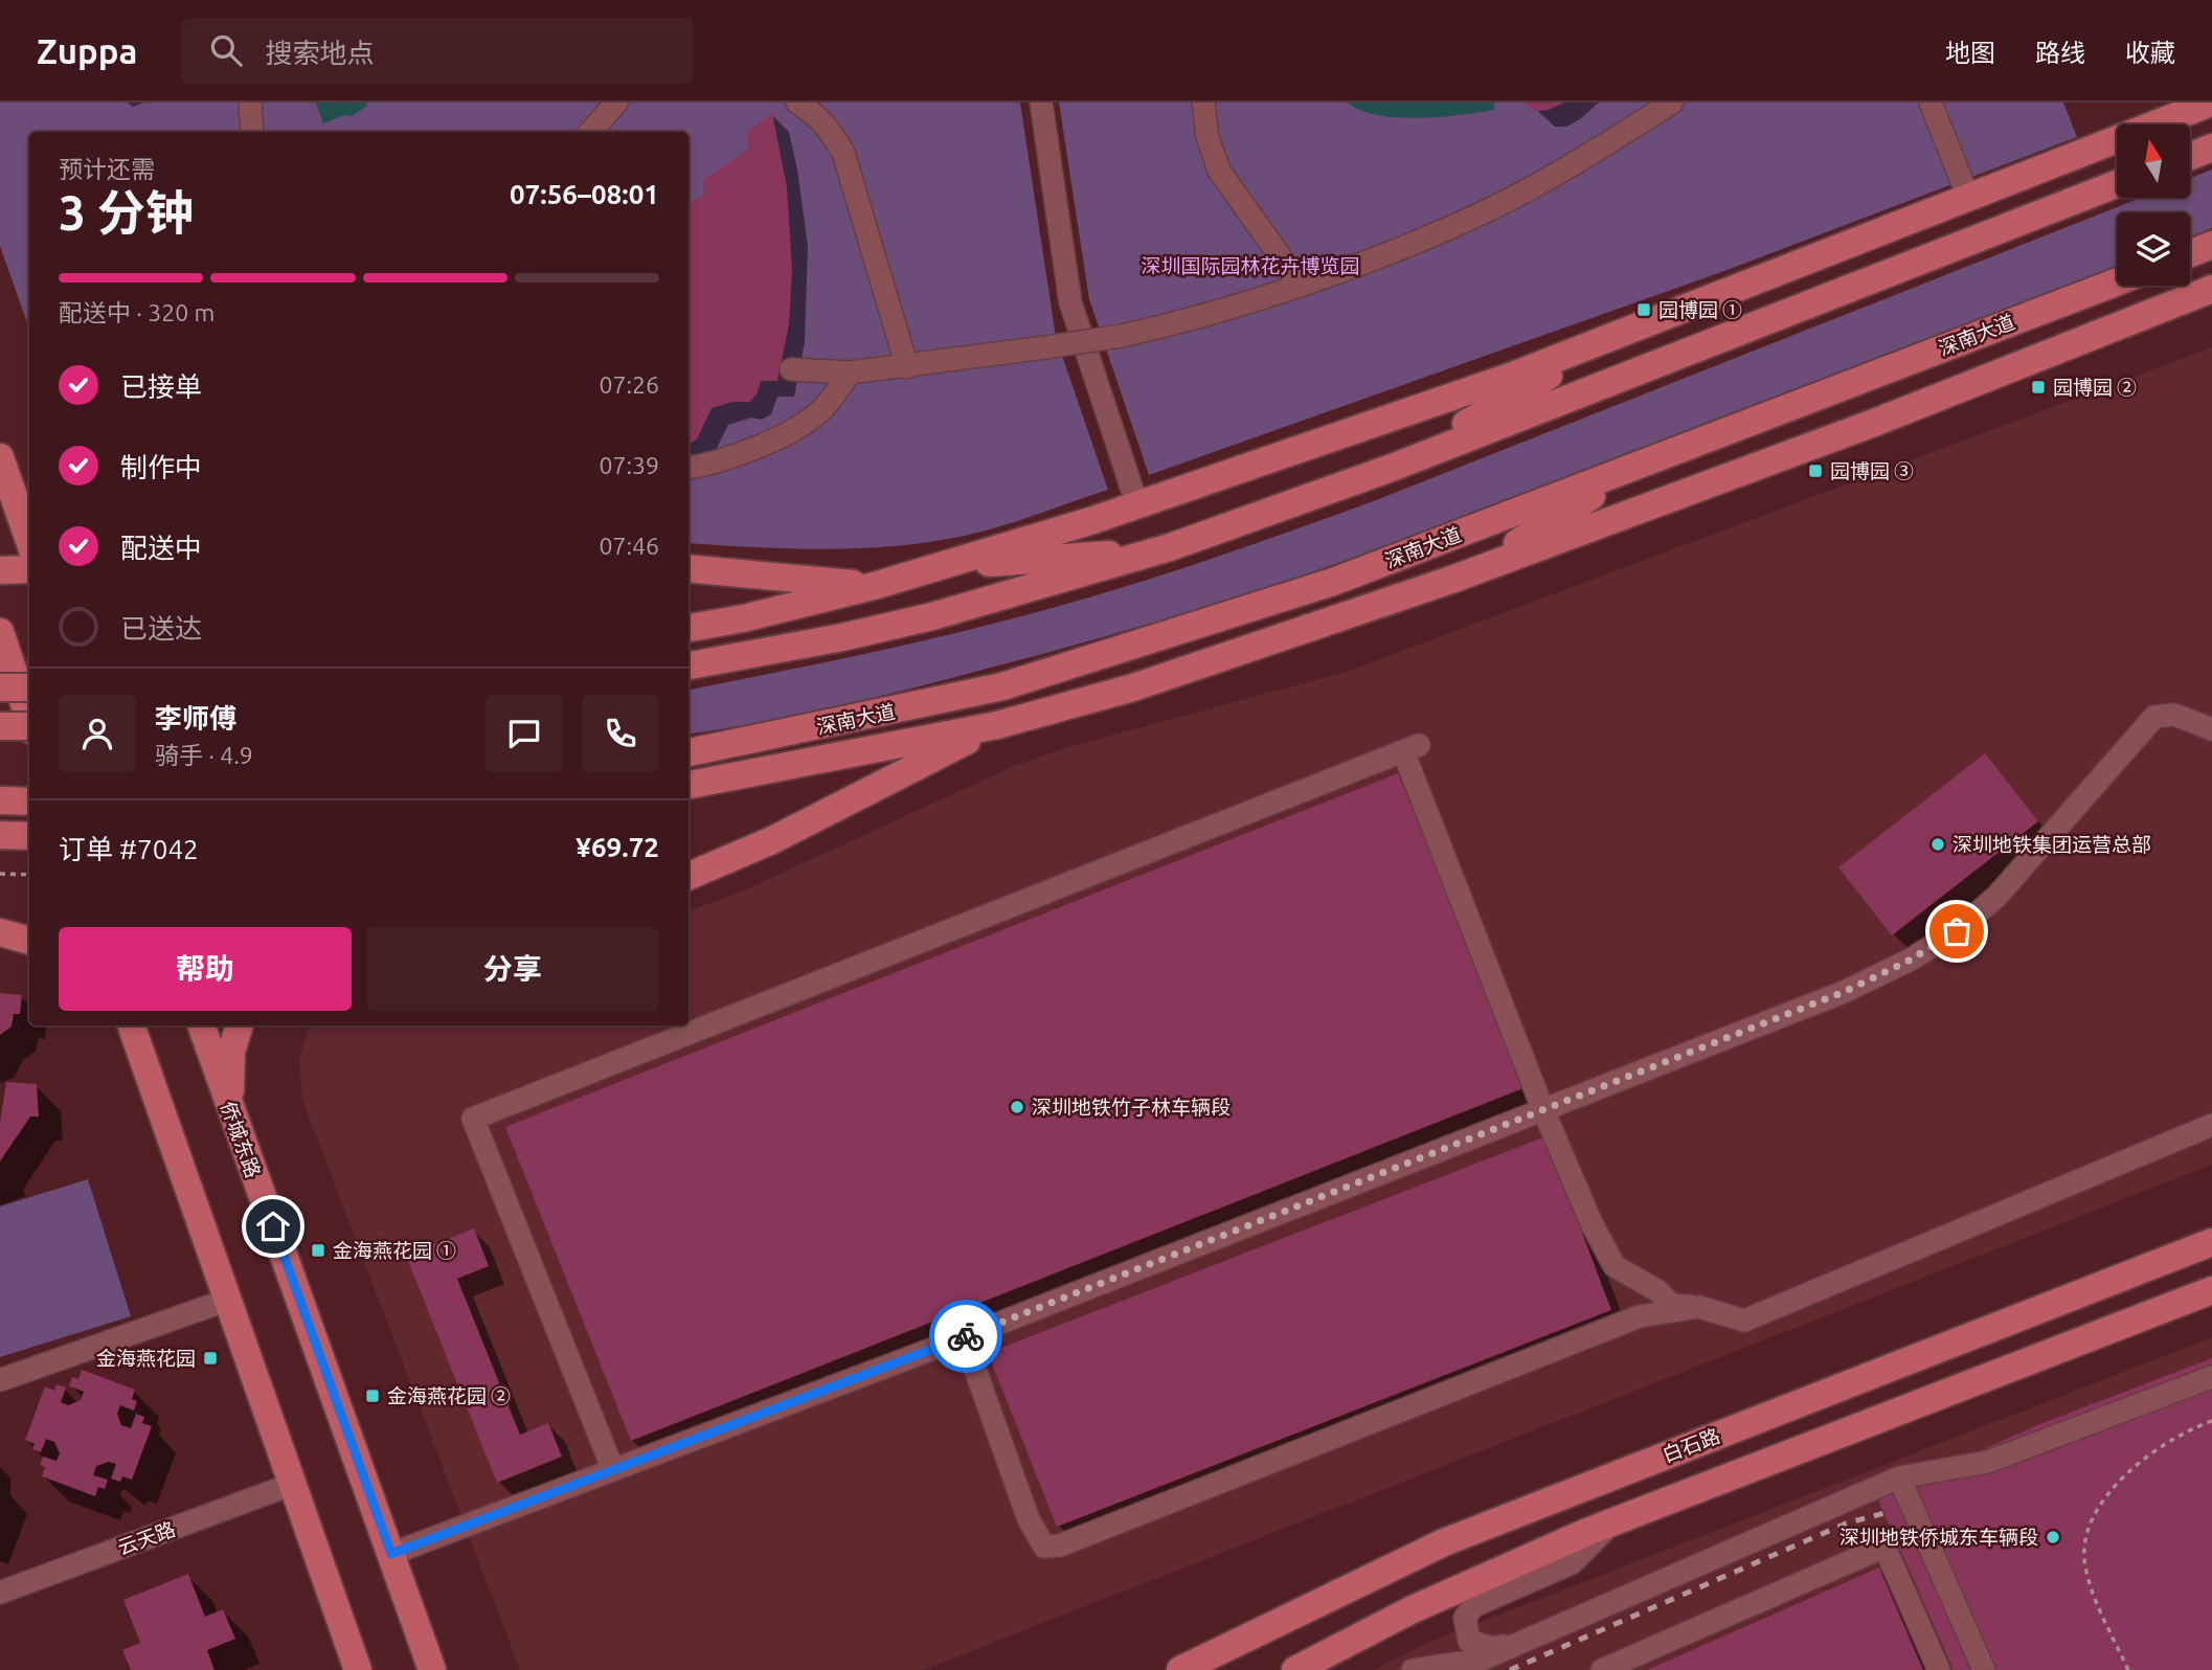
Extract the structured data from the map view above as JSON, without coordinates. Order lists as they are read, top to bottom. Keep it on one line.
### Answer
{"streets":{"main road":["深南大道","侨城东路","白石路"],"street":["云天路"]},"parks":["深圳国际园林花卉博览园"],"places":{"transit":["园博园 ①","园博园 ②","园博园 ③","金海燕花园 ①","金海燕花园","金海燕花园 ②"],"other":["深圳地铁集团运营总部","深圳地铁竹子林车辆段","深圳地铁侨城东车辆段"]},"north":"top","page":{"header":"Zuppa","search":"搜索地点","nav":["地图","路线","收藏"],"heading":["3 分钟","预计还需","07:56–08:01"],"panel":["李师傅","骑手 · 4.9","订单 #7042","¥69.72"],"bar":"配送中 · 320 m","list":[["已接单","07:26"],["制作中","07:39"],["配送中","07:46"],"已送达"],"buttons":["帮助","分享"]}}
